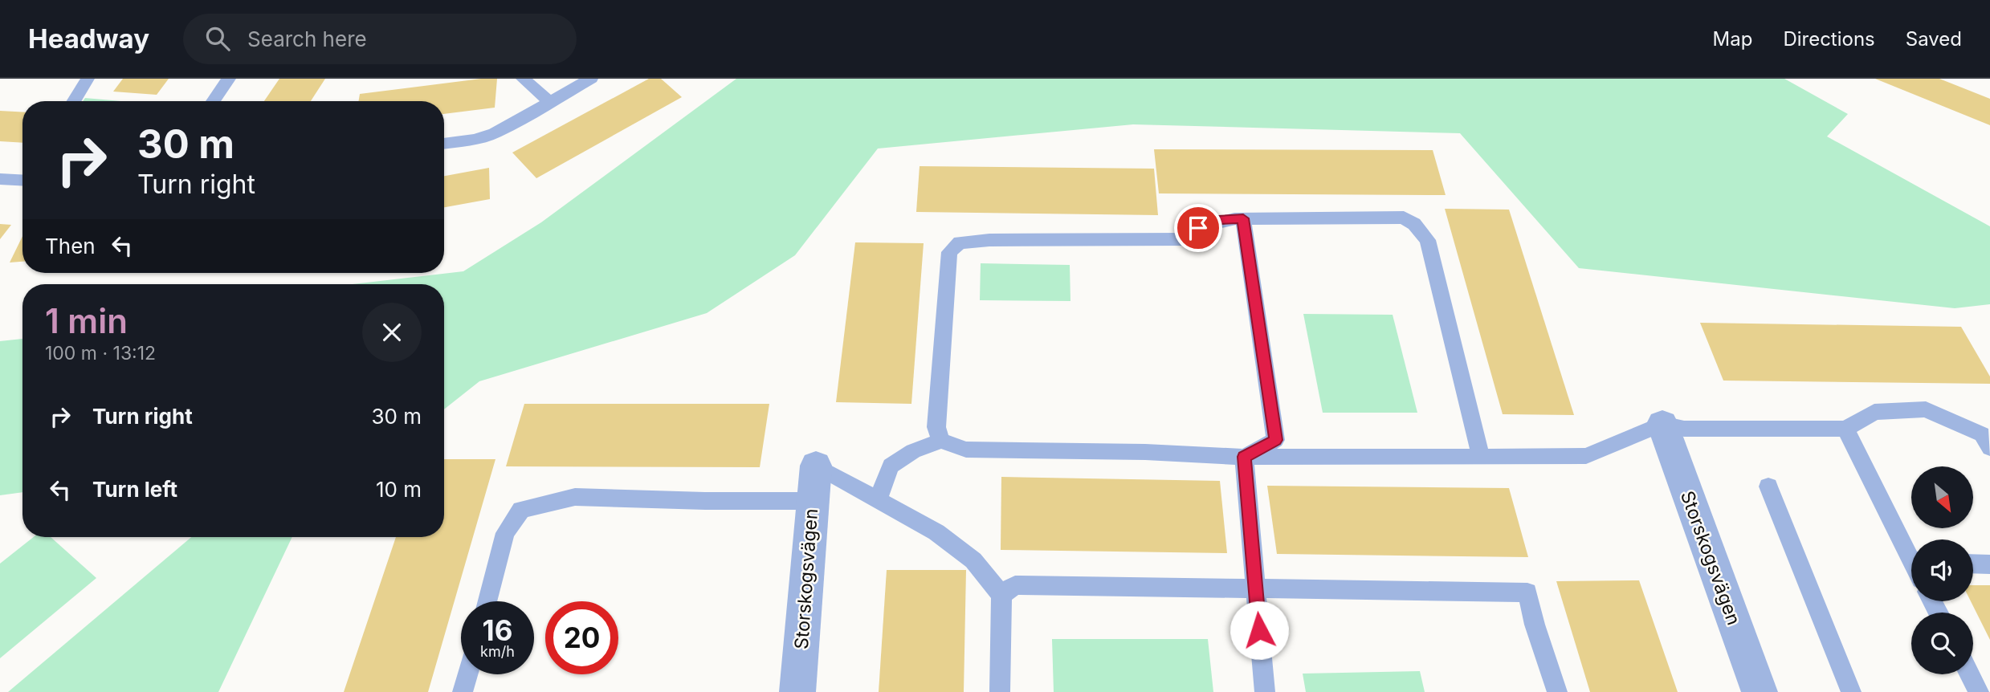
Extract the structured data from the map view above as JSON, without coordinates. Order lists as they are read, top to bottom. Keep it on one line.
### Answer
{"streets":{"street":["Storskogsvägen"]},"north":"bottom right","page":{"header":"Headway","search":"Search here","nav":["Map","Directions","Saved"],"turn":["30 m","Turn right"],"then":"Then","heading":["1 min","100 m · 13:12"],"list":[{"name":"Turn right","value":"30 m"},{"name":"Turn left","value":"10 m"}],"speed":"16 km/h","limit":"20"}}
